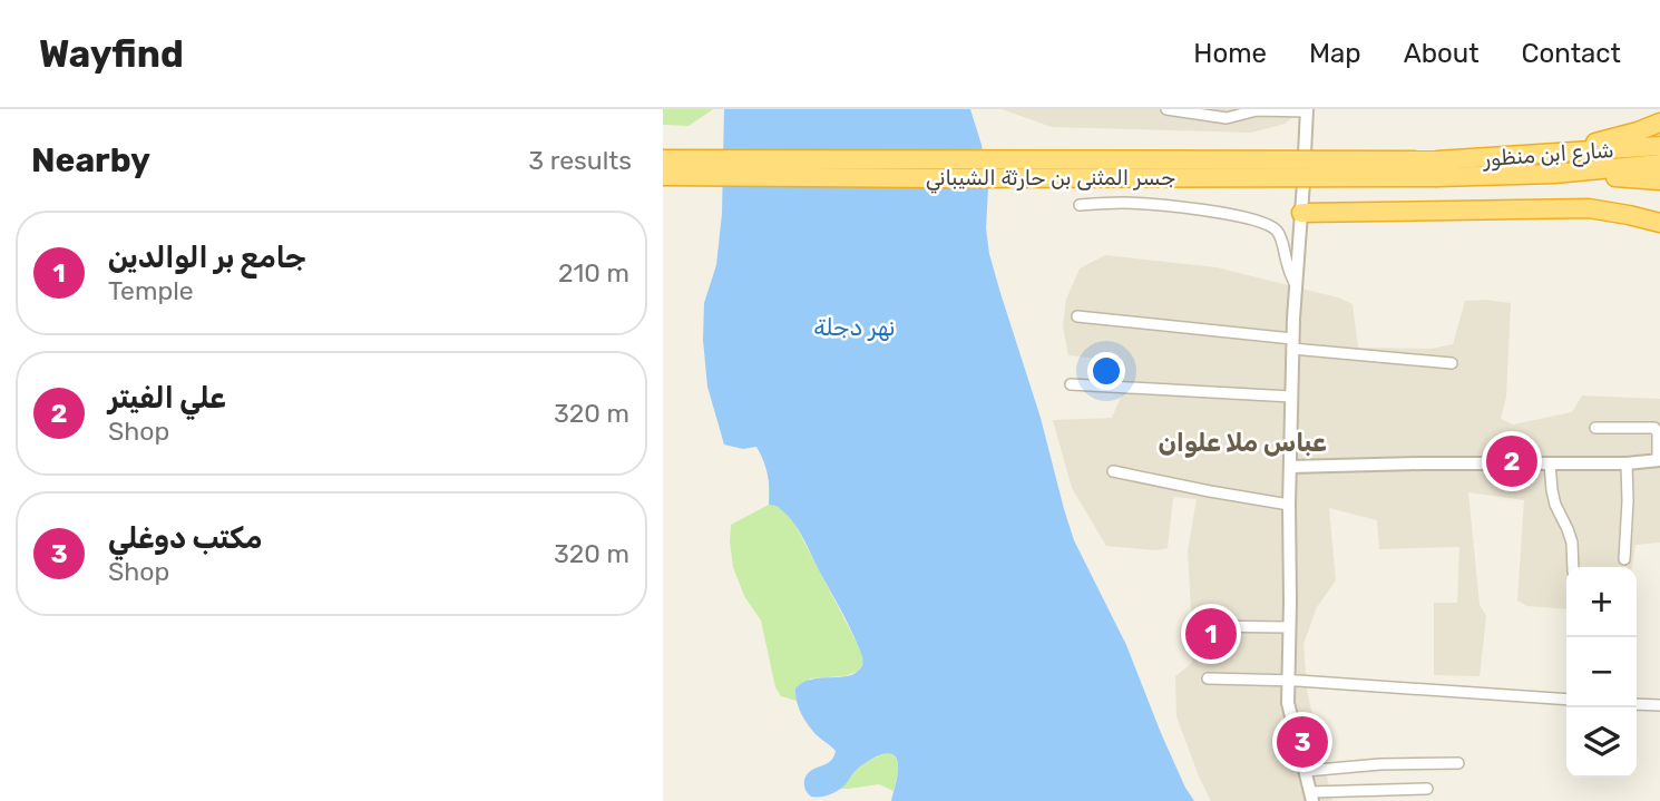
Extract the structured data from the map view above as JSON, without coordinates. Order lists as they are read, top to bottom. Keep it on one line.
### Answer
{"streets":{"highway":["شارع ابن منظور","جسر المثنى بن حارثة الشيباني"]},"crossings":[["شارع ابن منظور","جسر المثنى بن حارثة الشيباني"]],"districts":["عباس ملا علوان"],"water":["نهر دجلة"],"page":{"header":"Wayfind","nav":["Home","Map","About","Contact"],"heading":["Nearby","3 results"],"list":[{"mark":"1","name":"جامع بر الوالدين","note":"Temple","value":"210 m"},{"mark":"2","name":"علي الفيتر","note":"Shop","value":"320 m"},{"mark":"3","name":"مكتب دوغلي","note":"Shop","value":"320 m"}],"pins":["2","1","3"],"map_buttons":["+","−"]}}
